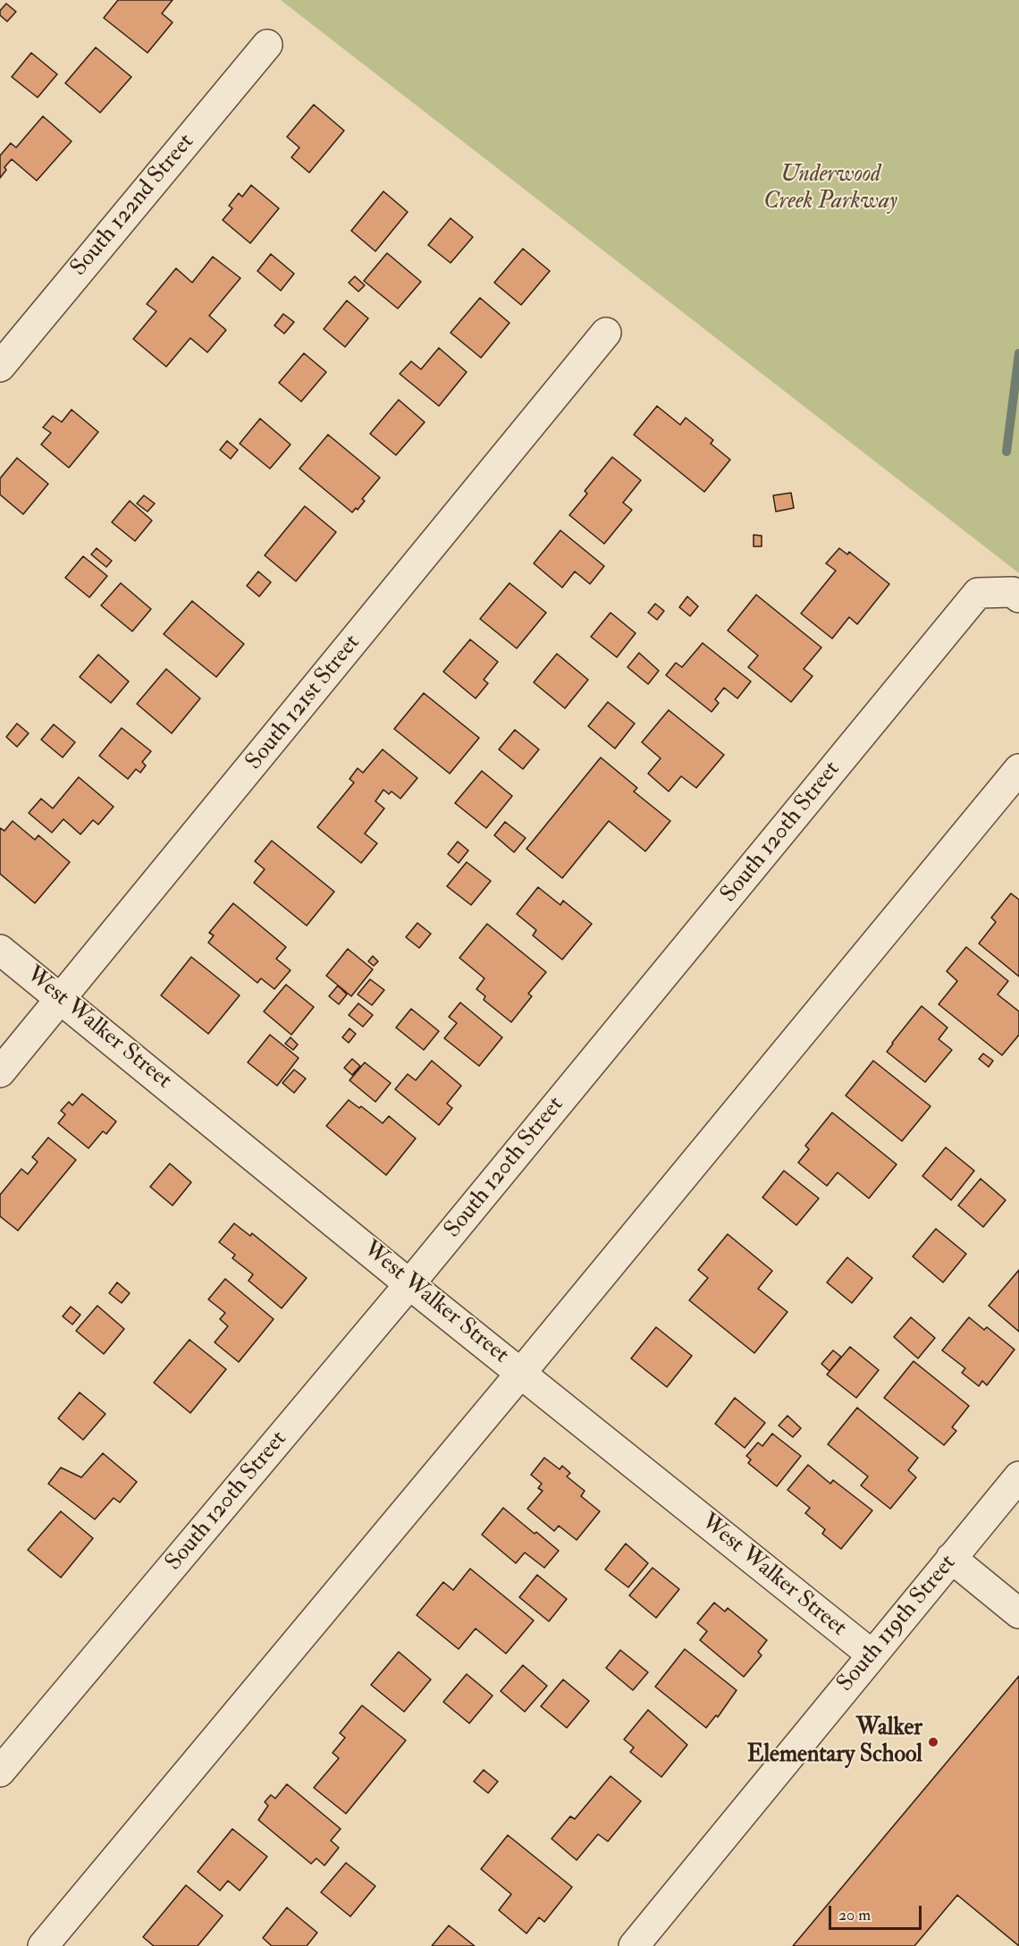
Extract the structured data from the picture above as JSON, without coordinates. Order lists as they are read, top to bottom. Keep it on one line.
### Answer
{"streets":{"street":["South 122nd Street","South 121st Street","South 120th Street","West Walker Street","South 119th Street"]},"crossings":[["South 121st Street","West Walker Street"],["South 120th Street","West Walker Street"],["West Walker Street","South 119th Street"]],"parks":["Underwood Creek Parkway"],"places":["Walker Elementary School"],"scale_bar":"20 m"}
